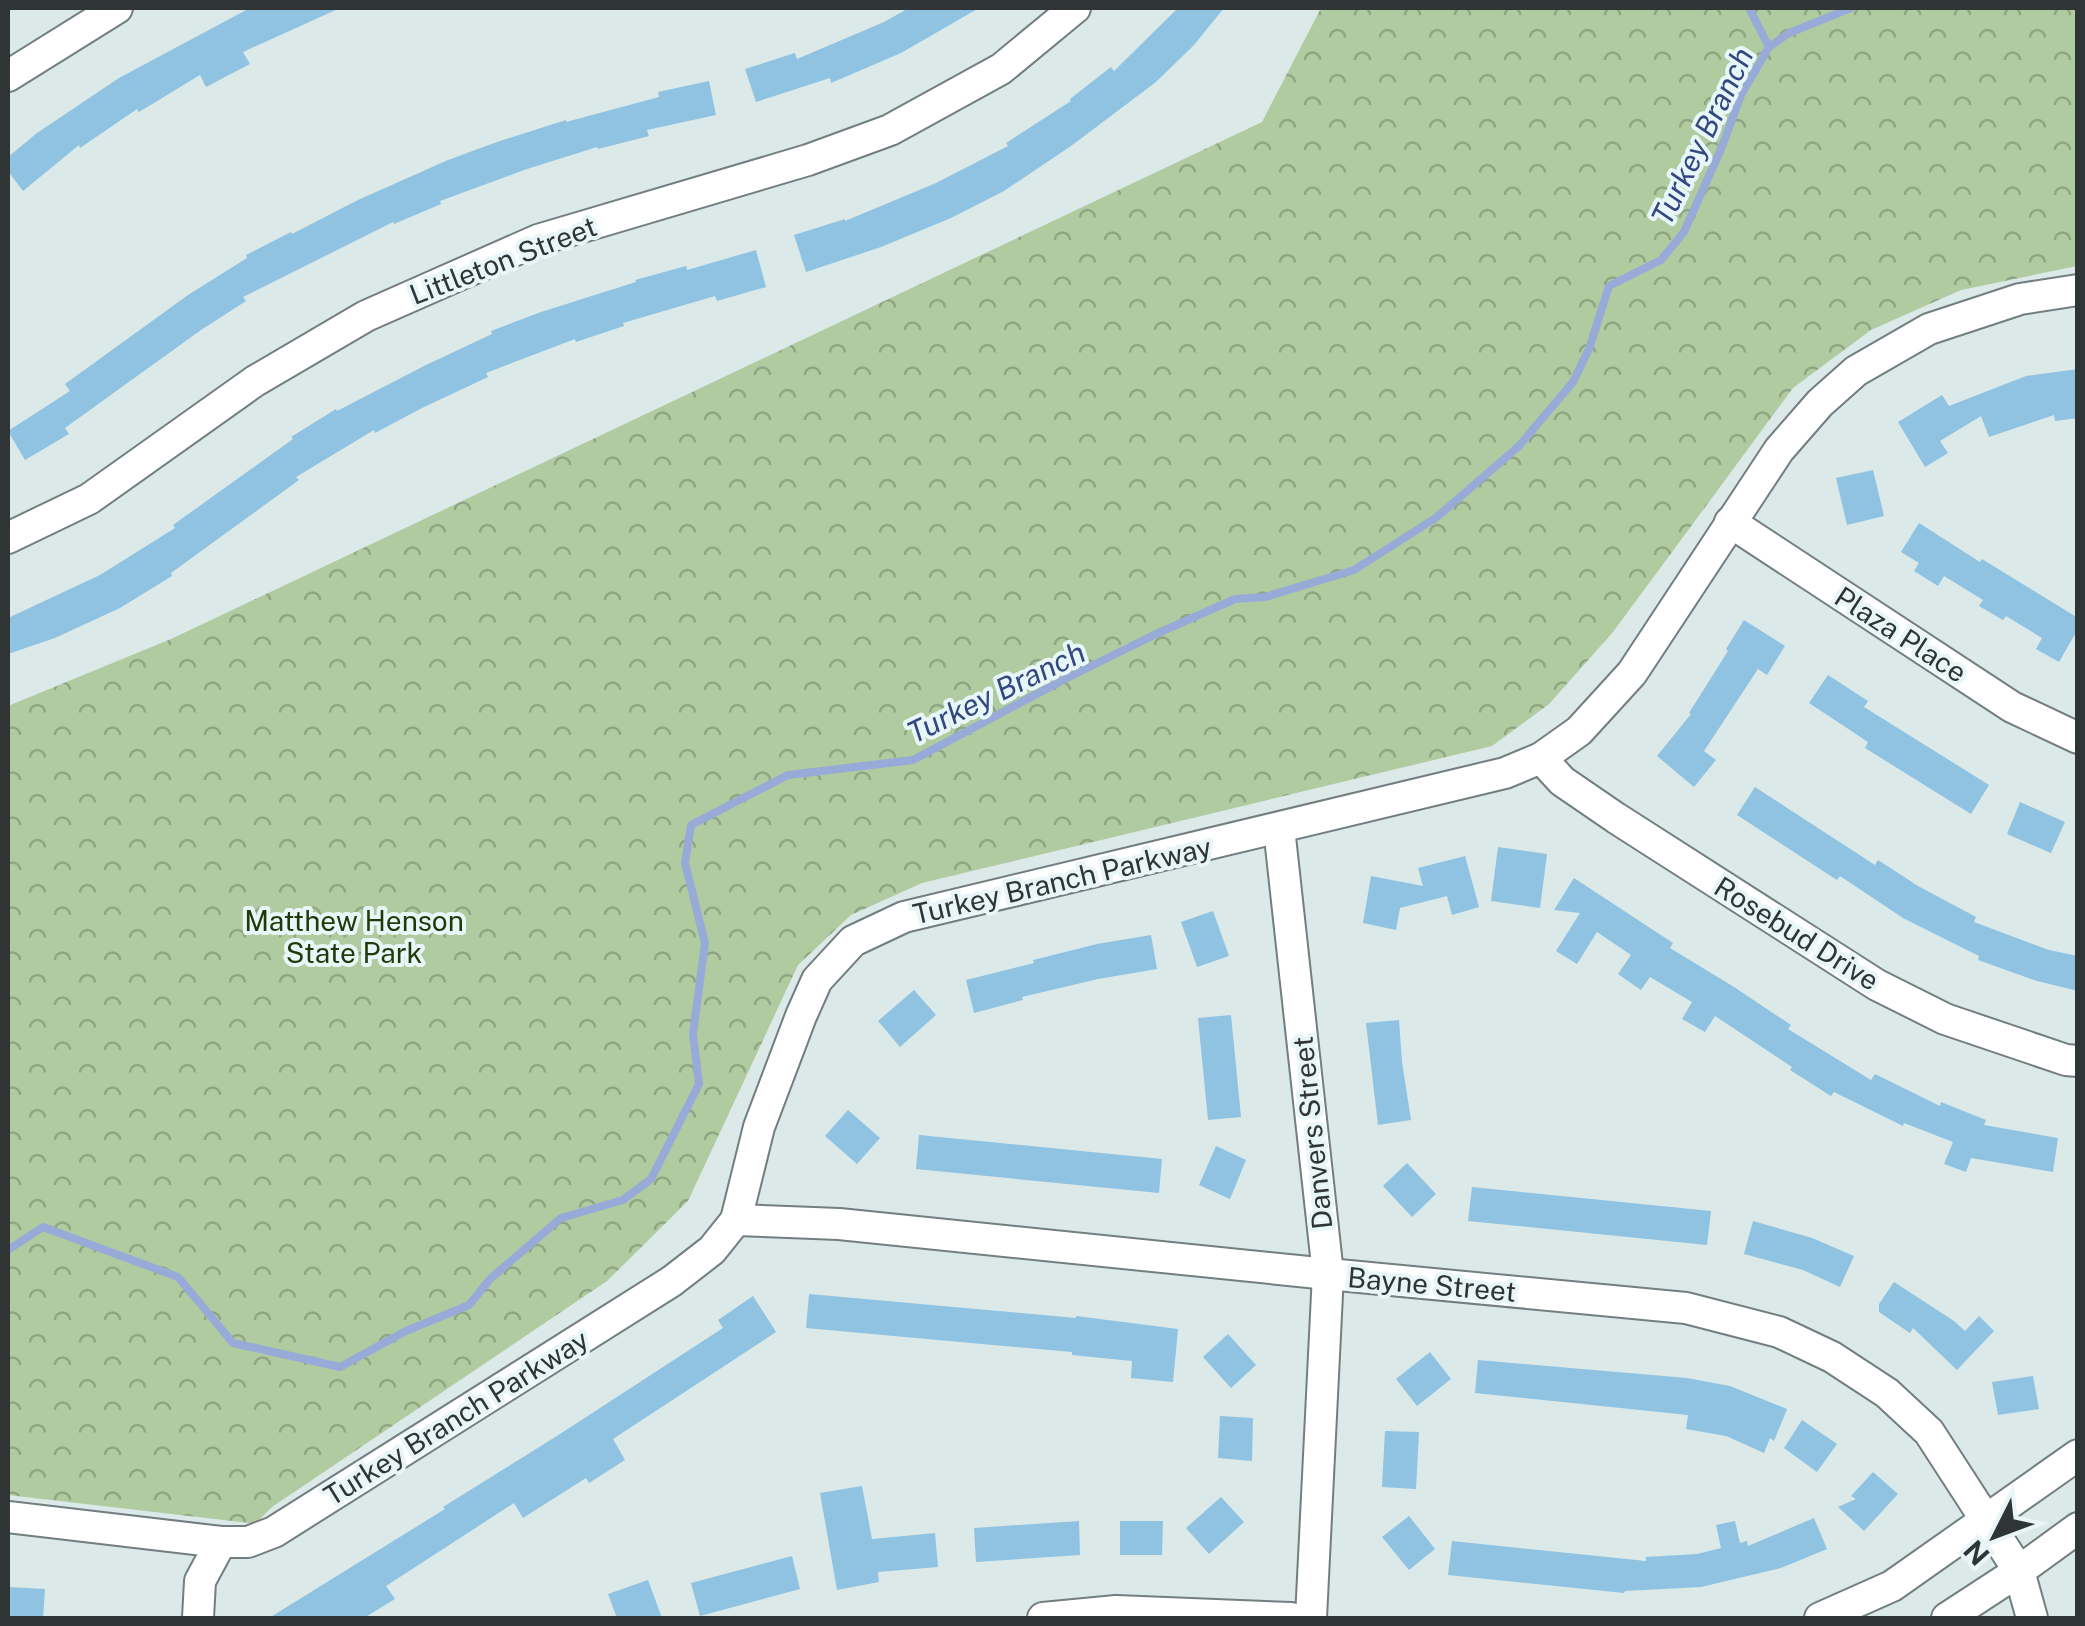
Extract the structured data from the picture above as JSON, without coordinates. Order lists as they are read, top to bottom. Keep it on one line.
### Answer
{"streets":{"street":["Littleton Street","Plaza Place","Turkey Branch Parkway","Rosebud Drive","Danvers Street","Bayne Street"]},"crossings":[["Plaza Place","Turkey Branch Parkway"],["Turkey Branch Parkway","Rosebud Drive"],["Turkey Branch Parkway","Danvers Street"],["Turkey Branch Parkway","Bayne Street"],["Danvers Street","Bayne Street"]],"water":["Turkey Branch"],"parks":["Matthew Henson State Park"],"north":"bottom left"}
